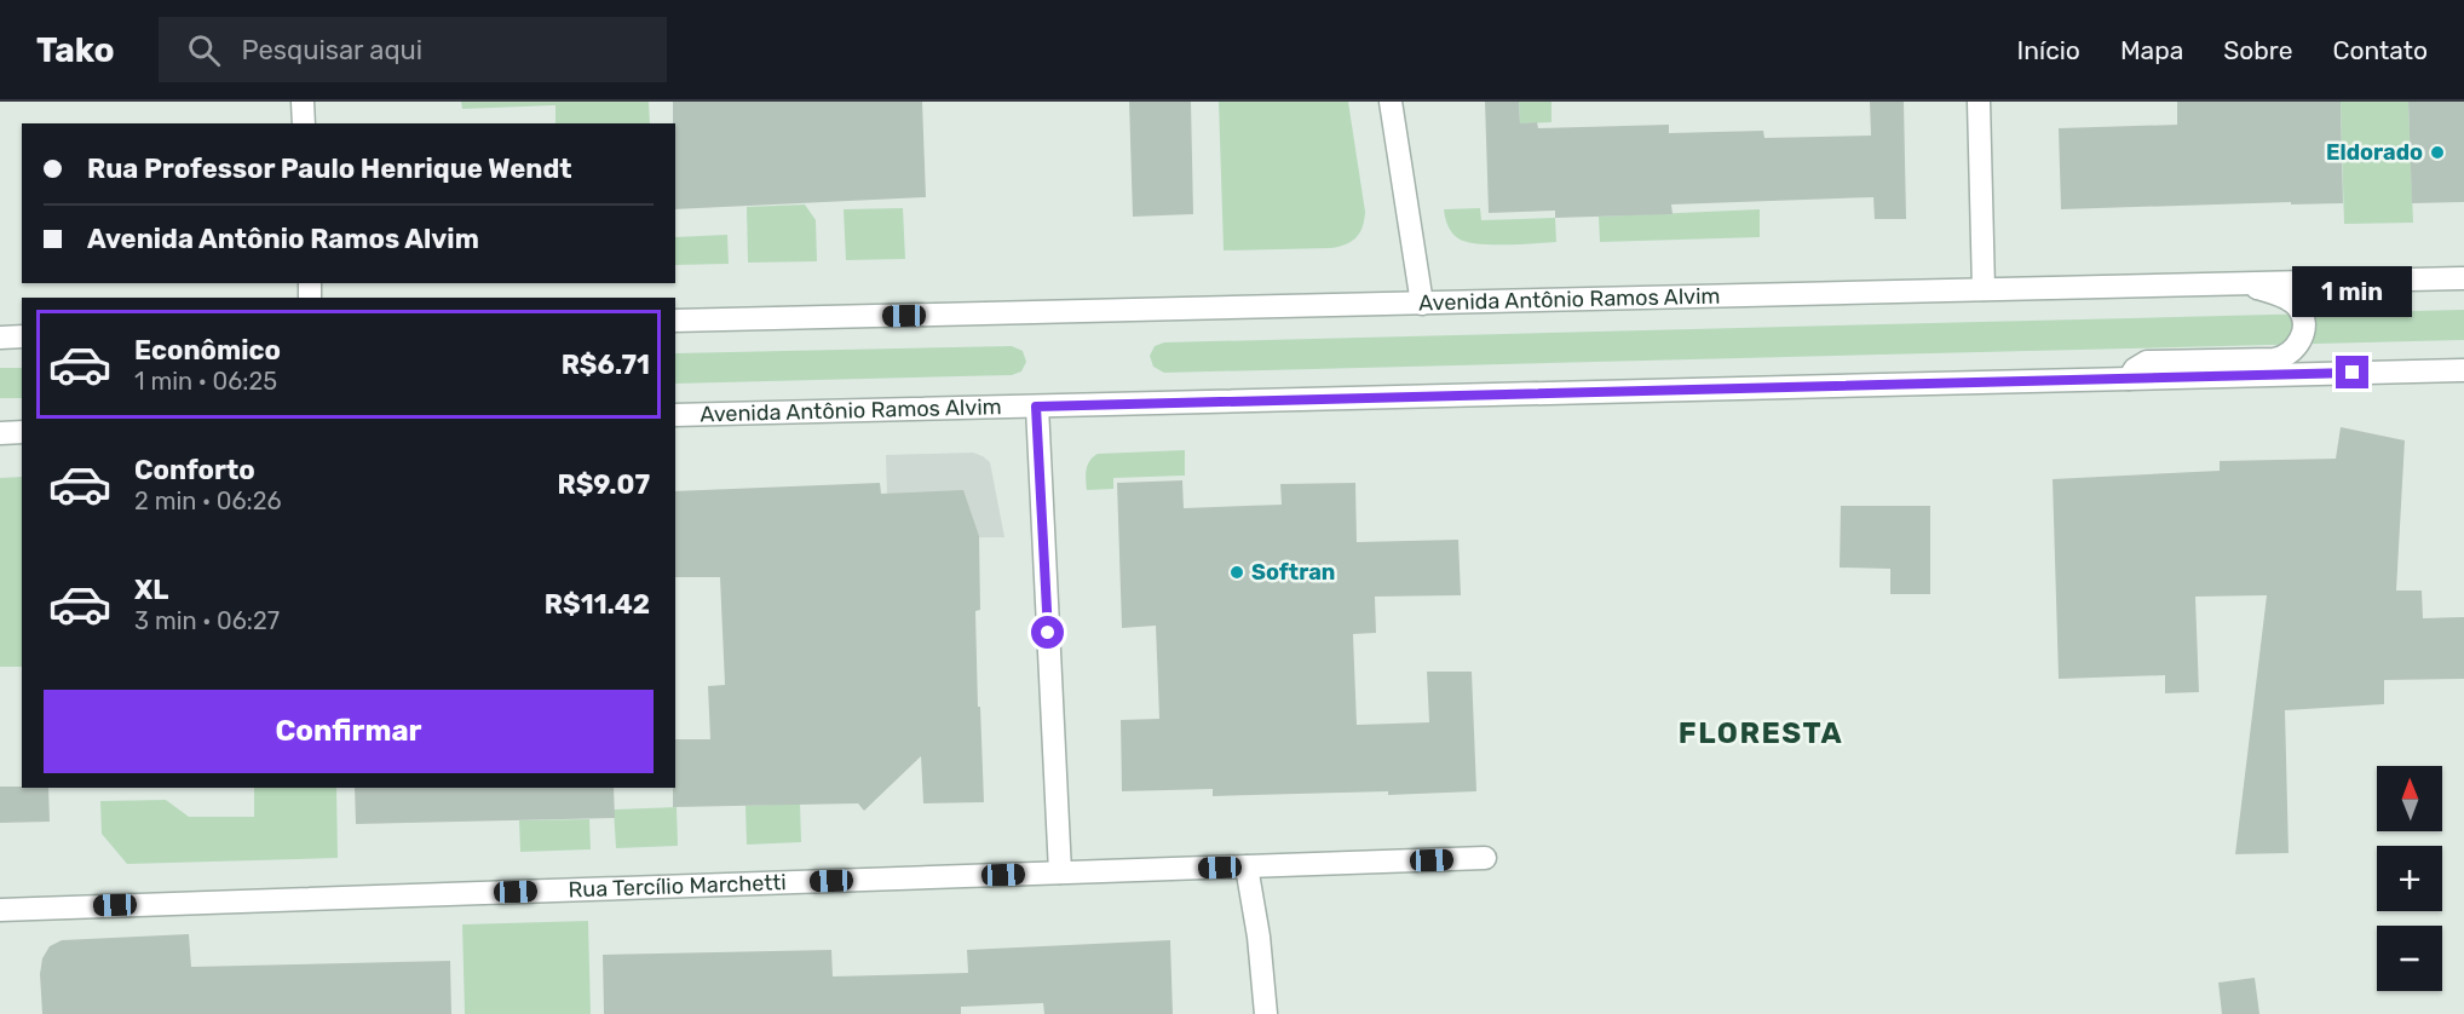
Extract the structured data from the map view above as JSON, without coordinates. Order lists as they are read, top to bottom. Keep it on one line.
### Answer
{"streets":{"street":["Avenida Antônio Ramos Alvim","Rua Tercílio Marchetti"]},"districts":["FLORESTA"],"places":["Eldorado","Softran"],"north":"top","page":{"header":"Tako","search":"Pesquisar aqui","nav":["Início","Mapa","Sobre","Contato"],"banner":["Rua Professor Paulo Henrique Wendt","Avenida Antônio Ramos Alvim"],"bubble":"1 min","list":[{"name":"Econômico","note":"1 min · 06:25","value":"R$6.71"},{"name":"Conforto","note":"2 min · 06:26","value":"R$9.07"},{"name":"XL","note":"3 min · 06:27","value":"R$11.42"}],"buttons":"Confirmar","map_buttons":["+","−"]}}
